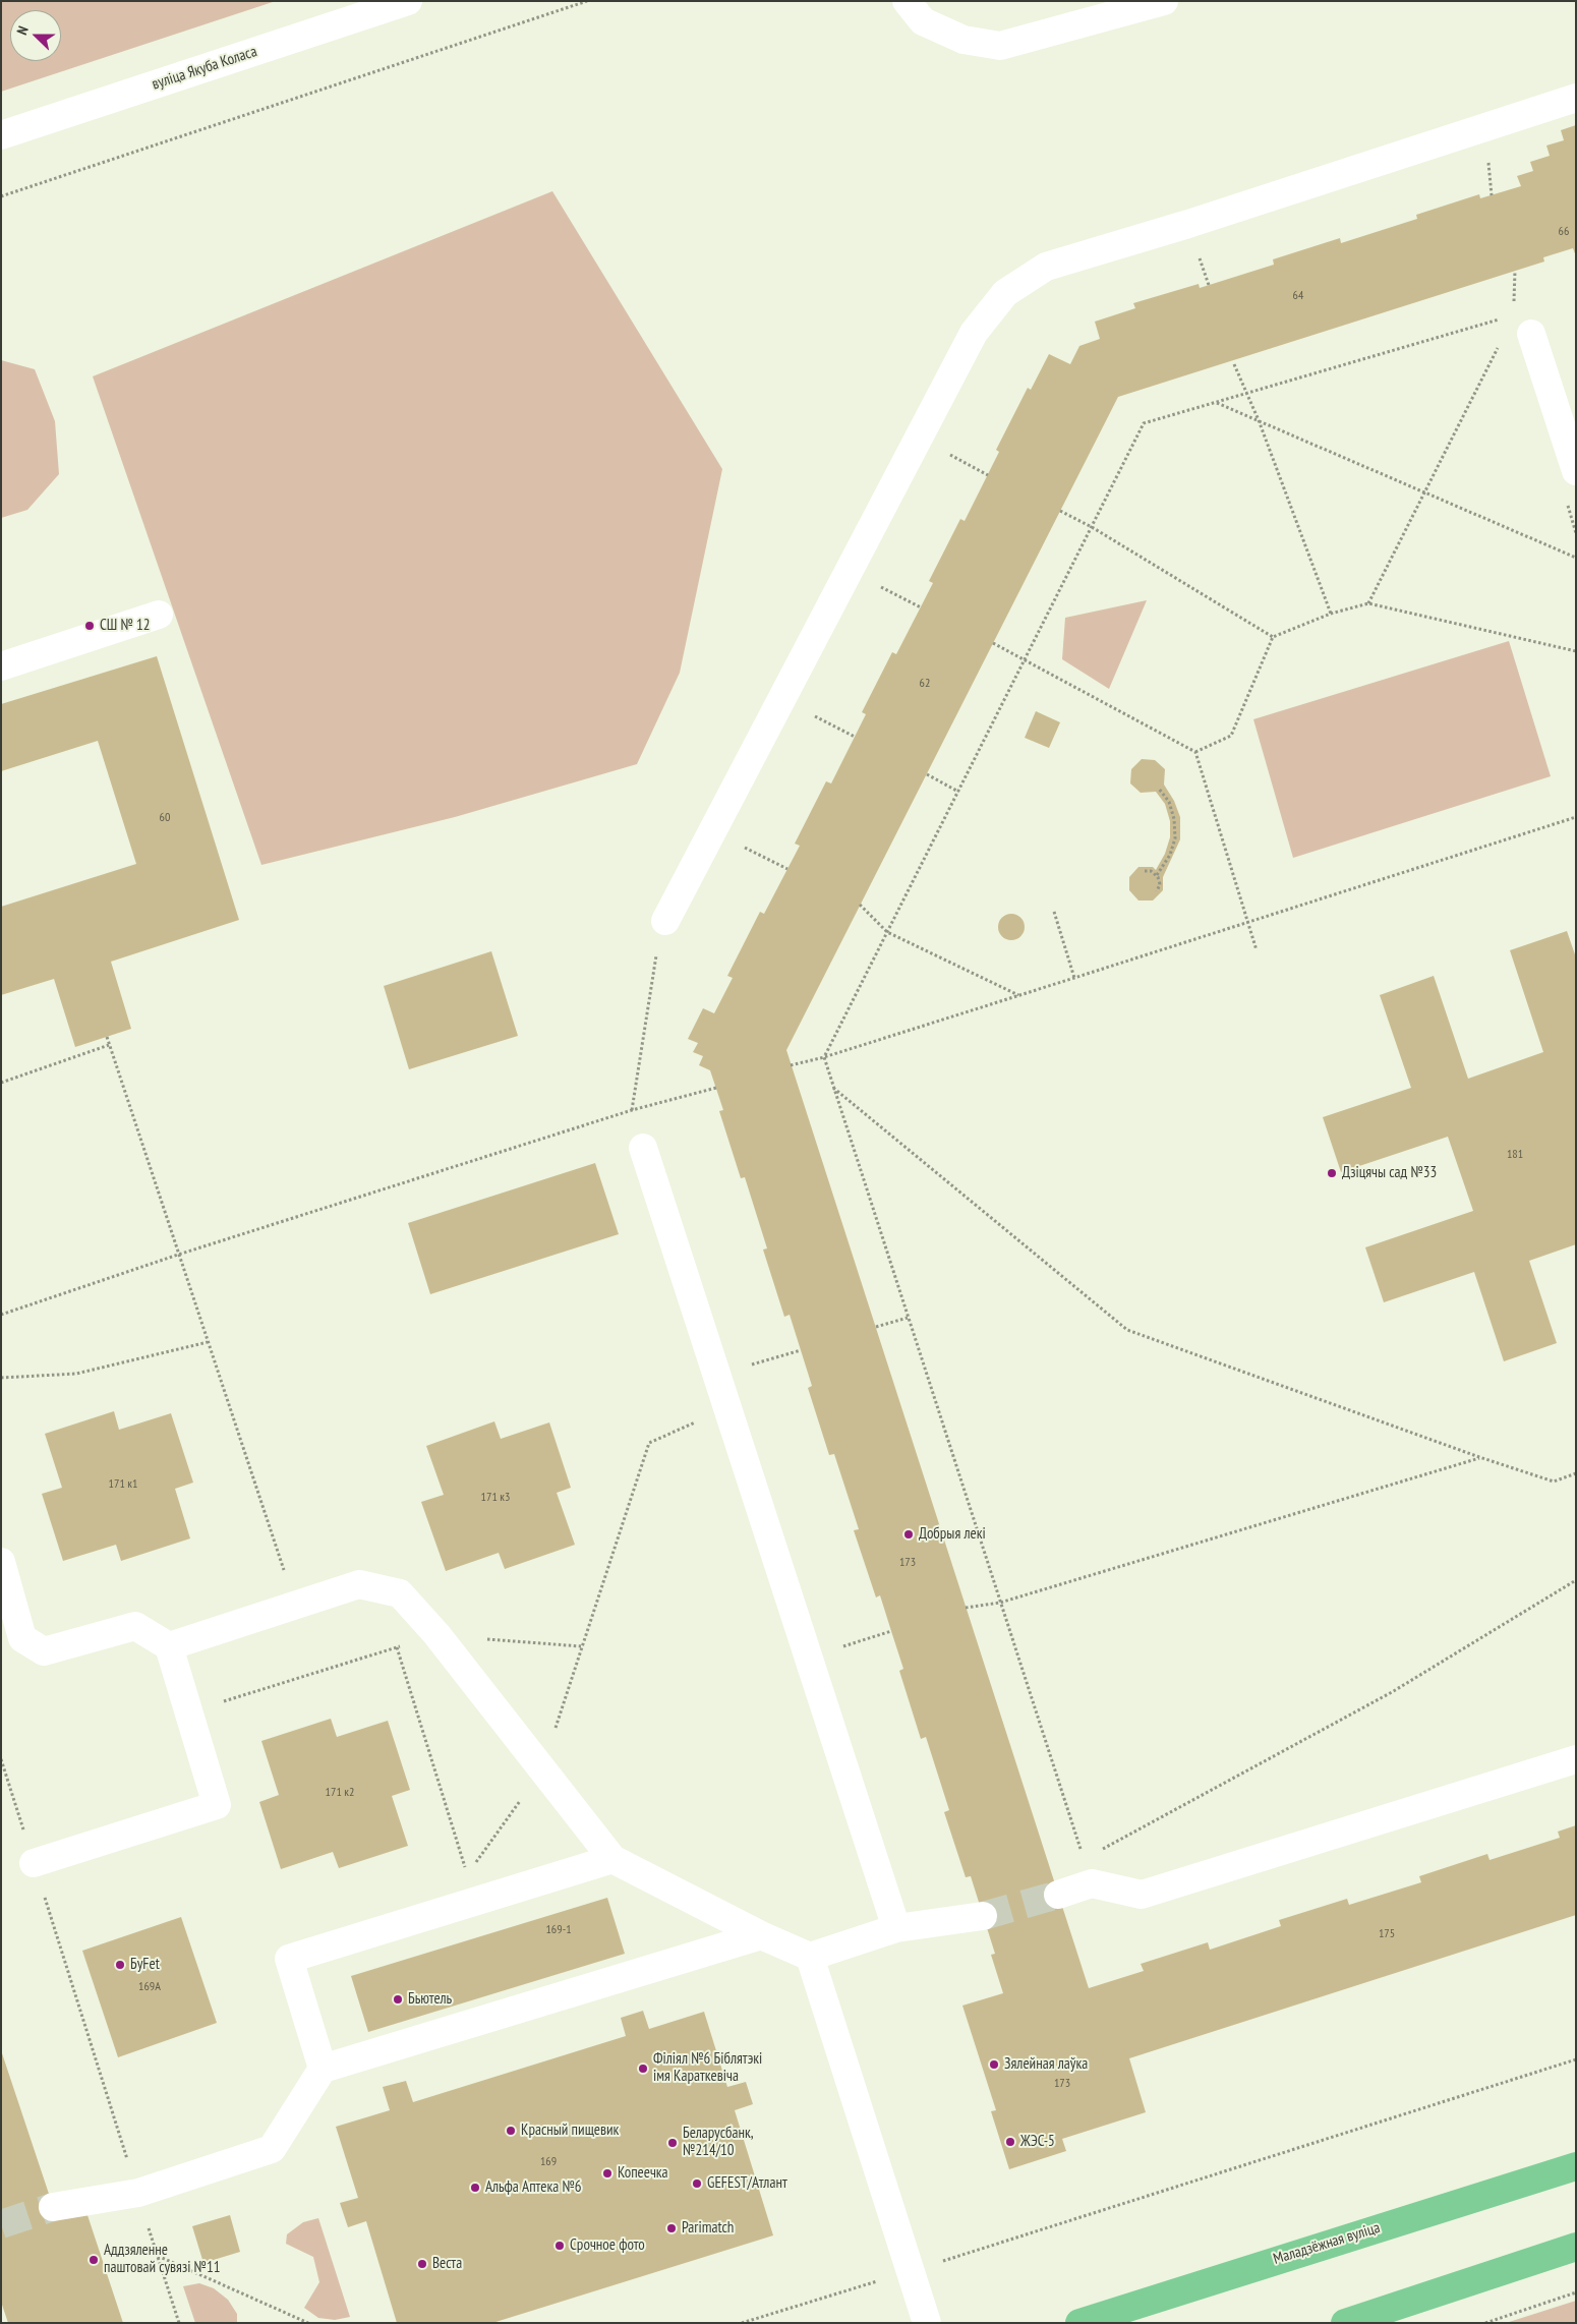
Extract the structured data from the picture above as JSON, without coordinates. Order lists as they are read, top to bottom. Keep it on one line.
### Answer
{"streets":{"main road":["Маладзёжная вуліца"],"street":["вуліца Якуба Коласа"]},"places":["СШ № 12","Дзіцячы сад №33","Добрыя лекі","БуFet","Бьютель","Зялейная лаўка","Філіял №6 Біблятэкі імя Караткевіча","Красный пищевик","ЖЭС-5","Беларусбанк, №214/10","Копеечка","GEFEST/Атлант","Альфа Аптека №6","Parimatch","Срочное фото","Аддзяленне паштовай сувязі №11","Веста"],"house_numbers":["66","64","62","60","181","171 к1","171 к3","173","171 к2","169-1","175","169А","173","169"],"north":"left"}
